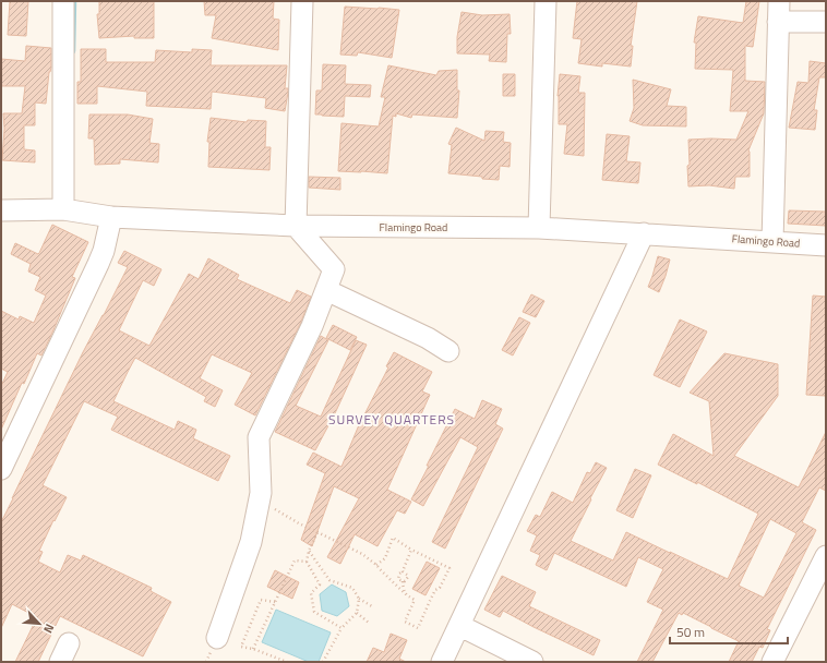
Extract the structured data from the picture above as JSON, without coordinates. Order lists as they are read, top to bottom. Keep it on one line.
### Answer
{"streets":{"street":["Flamingo Road"]},"districts":["SURVEY QUARTERS"],"scale_bar":"50 m","north":"bottom right"}
